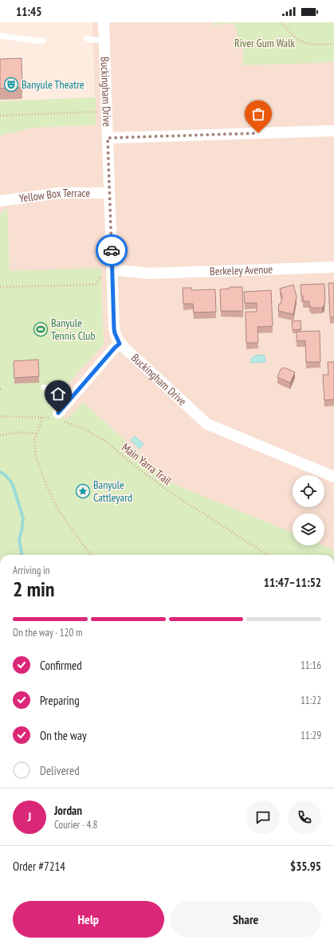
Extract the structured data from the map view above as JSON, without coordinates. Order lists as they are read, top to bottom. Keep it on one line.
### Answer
{"streets":{"street":["Buckingham Drive","Yellow Box Terrace","Berkeley Avenue"],"path":["Main Yarra Trail"]},"crossings":[["Buckingham Drive","Yellow Box Terrace"],["Buckingham Drive","Berkeley Avenue"]],"parks":["River Gum Walk"],"places":{"theatre":["Banyule Theatre"],"sports":["Banyule Tennis Club"],"place":["Banyule Cattleyard"]},"page":{"status":"11:45","heading":["2 min","Arriving in","11:47–11:52"],"panel":["Jordan","Courier · 4.8","Order #7214","$35.95"],"bar":"On the way · 120 m","list":[["Confirmed","11:16"],["Preparing","11:22"],["On the way","11:29"],"Delivered"],"round":"J","buttons":["Help","Share"]}}
